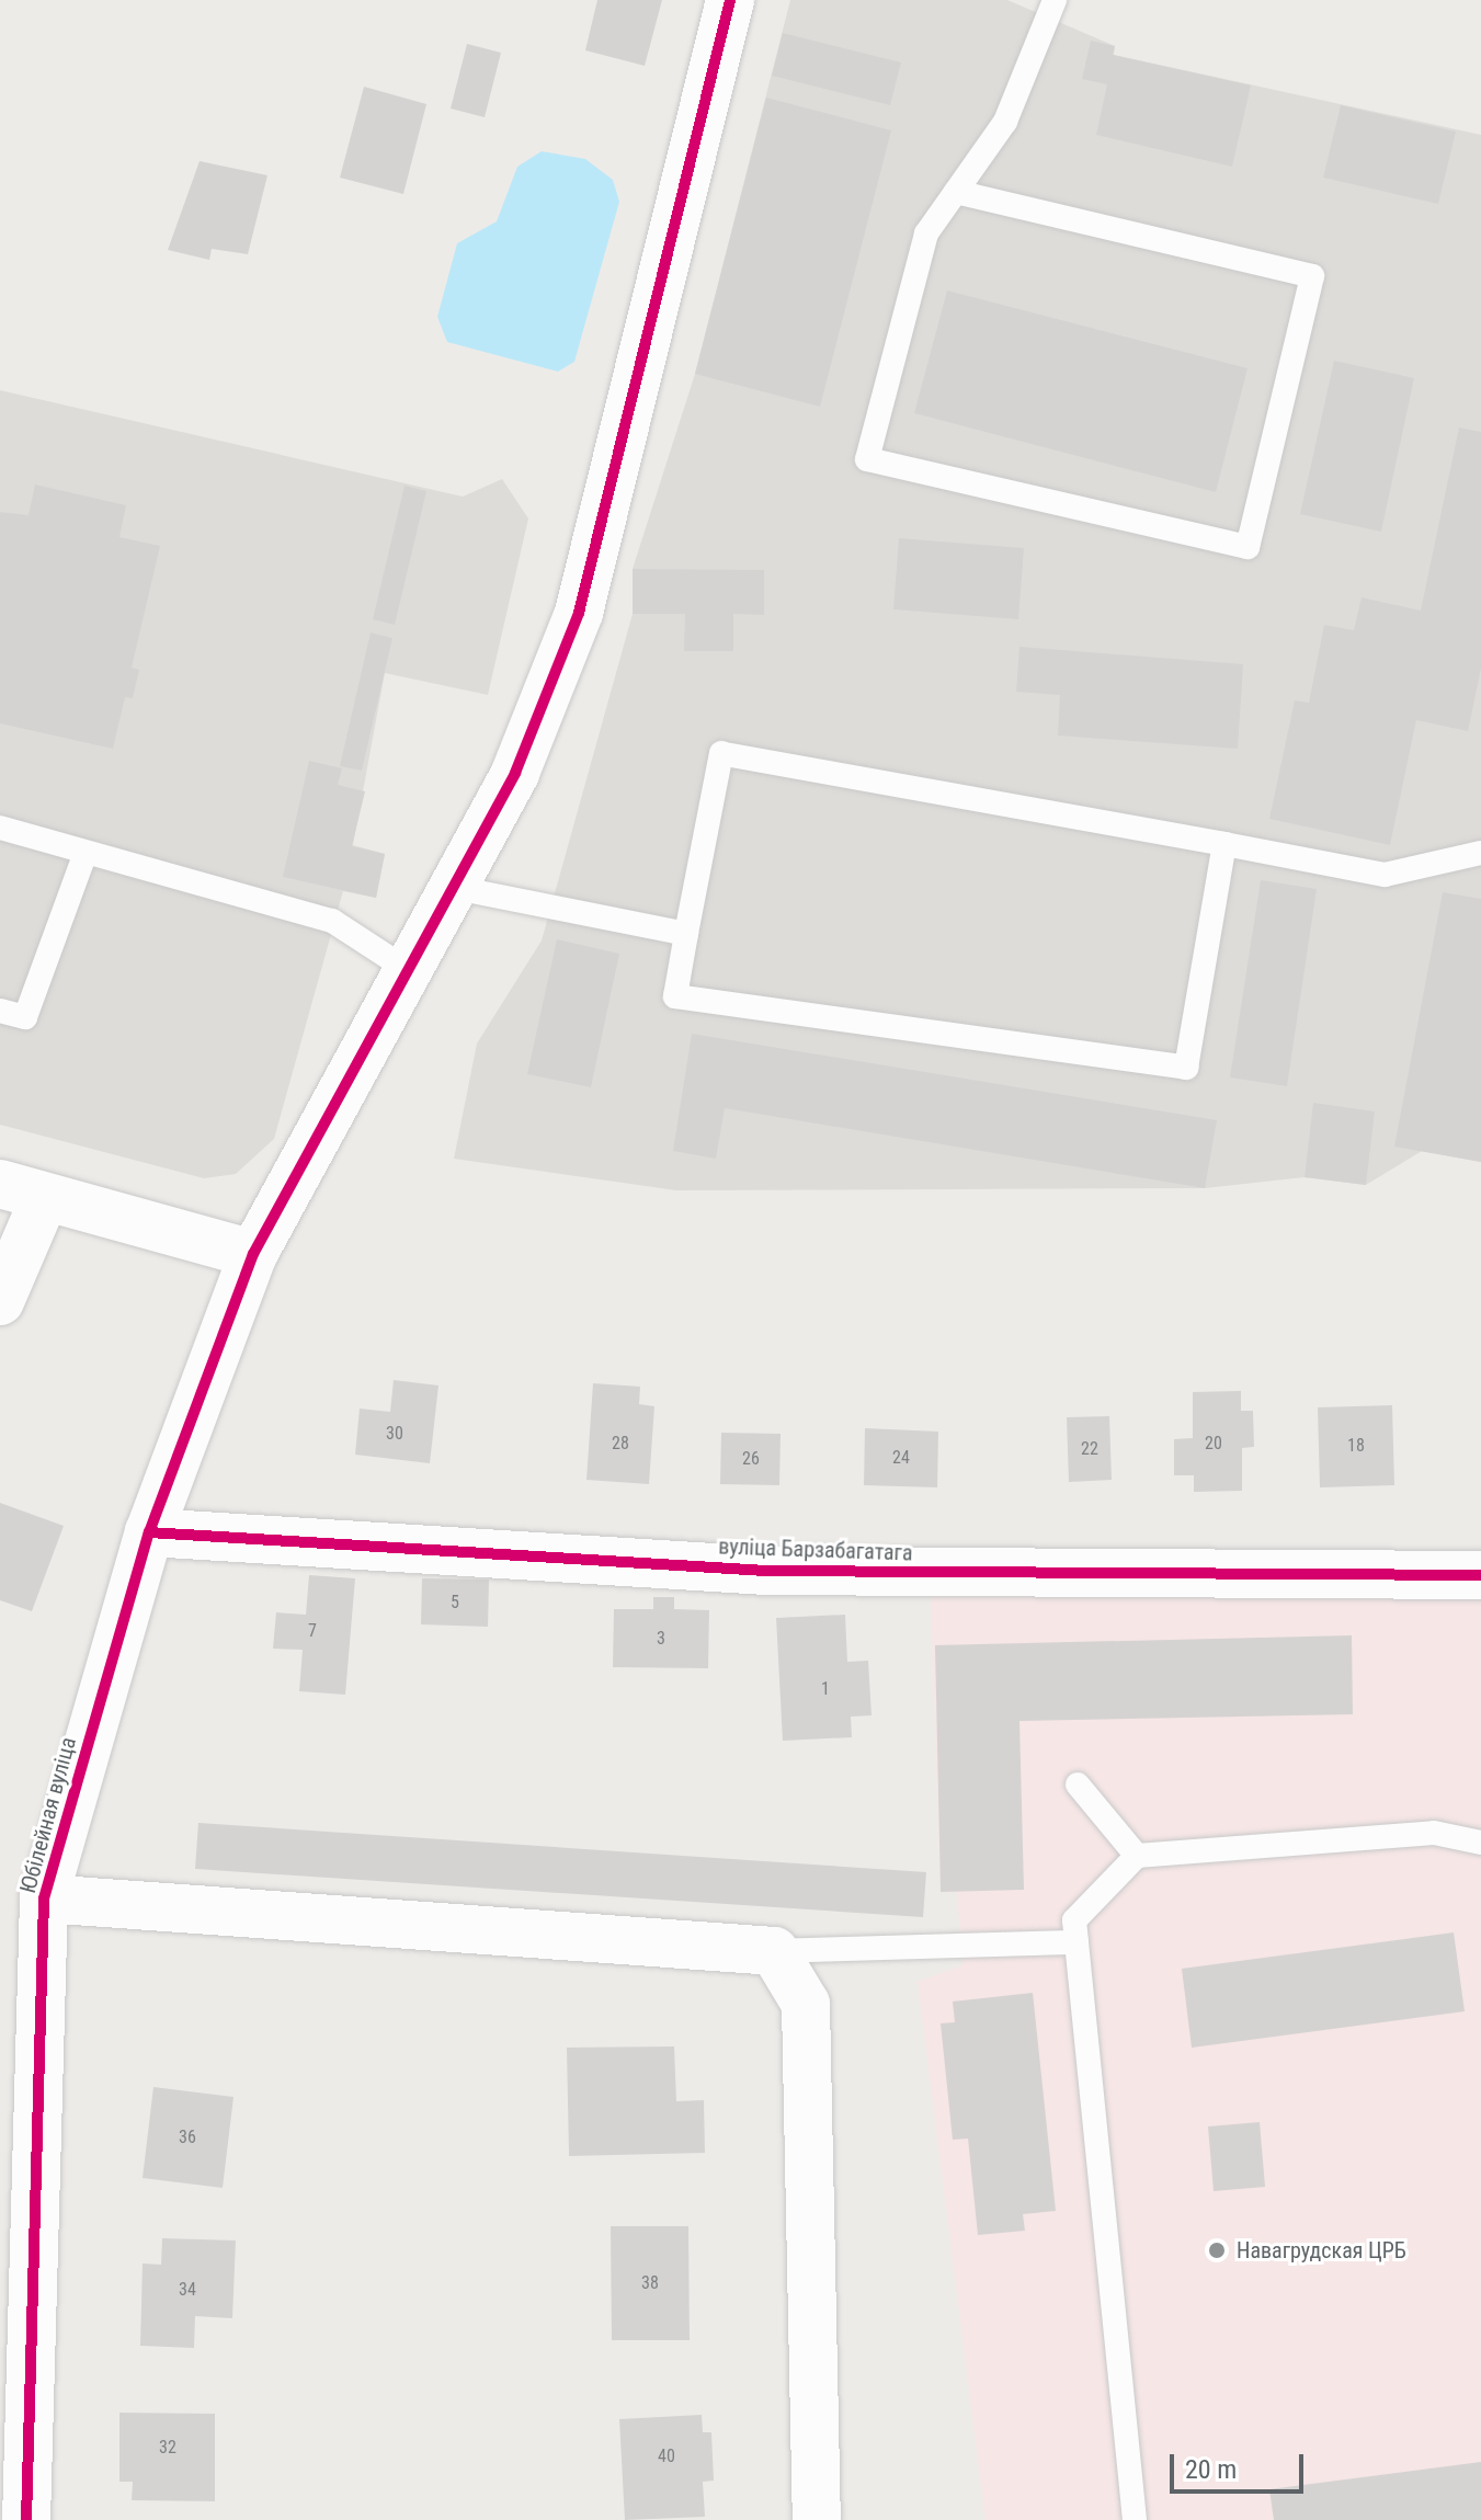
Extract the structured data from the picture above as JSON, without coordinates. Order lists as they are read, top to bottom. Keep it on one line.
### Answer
{"streets":{"street":["вуліца Барзабагатага","Юбілейная вуліца"]},"crossings":[["вуліца Барзабагатага","Юбілейная вуліца"]],"places":["Навагрудская ЦРБ"],"house_numbers":["30","28","20","18","22","24","26","5","7","3","1","36","38","34","32","40"],"scale_bar":"20 m"}
